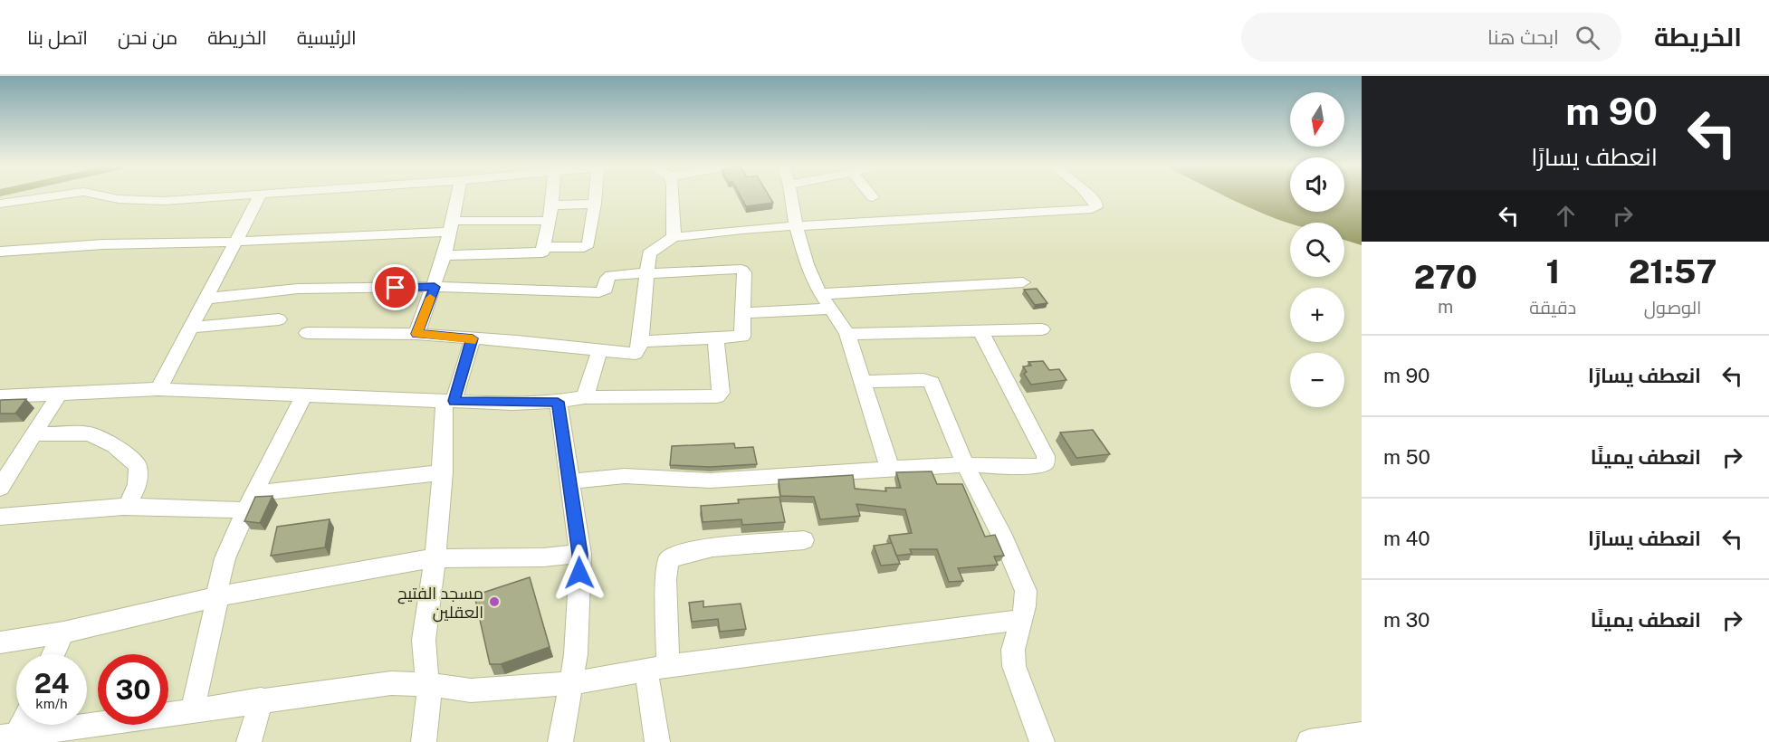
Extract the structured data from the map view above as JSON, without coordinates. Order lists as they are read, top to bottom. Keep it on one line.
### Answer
{"places":["مسجد الفتيح العقلين"],"north":"bottom","page":{"header":"الخريطة","search":"ابحث هنا","nav":["الرئيسية","الخريطة","من نحن","اتصل بنا"],"turn":["90 m","انعطف يسارًا"],"map_buttons":["+","−"],"eta":["21:57","الوصول","1","دقيقة","270","m"],"list":[{"name":"انعطف يسارًا","value":"90 m"},{"name":"انعطف يمينًا","value":"50 m"},{"name":"انعطف يسارًا","value":"40 m"},{"name":"انعطف يمينًا","value":"30 m"}],"speed":"24 km/h","limit":"30"}}
